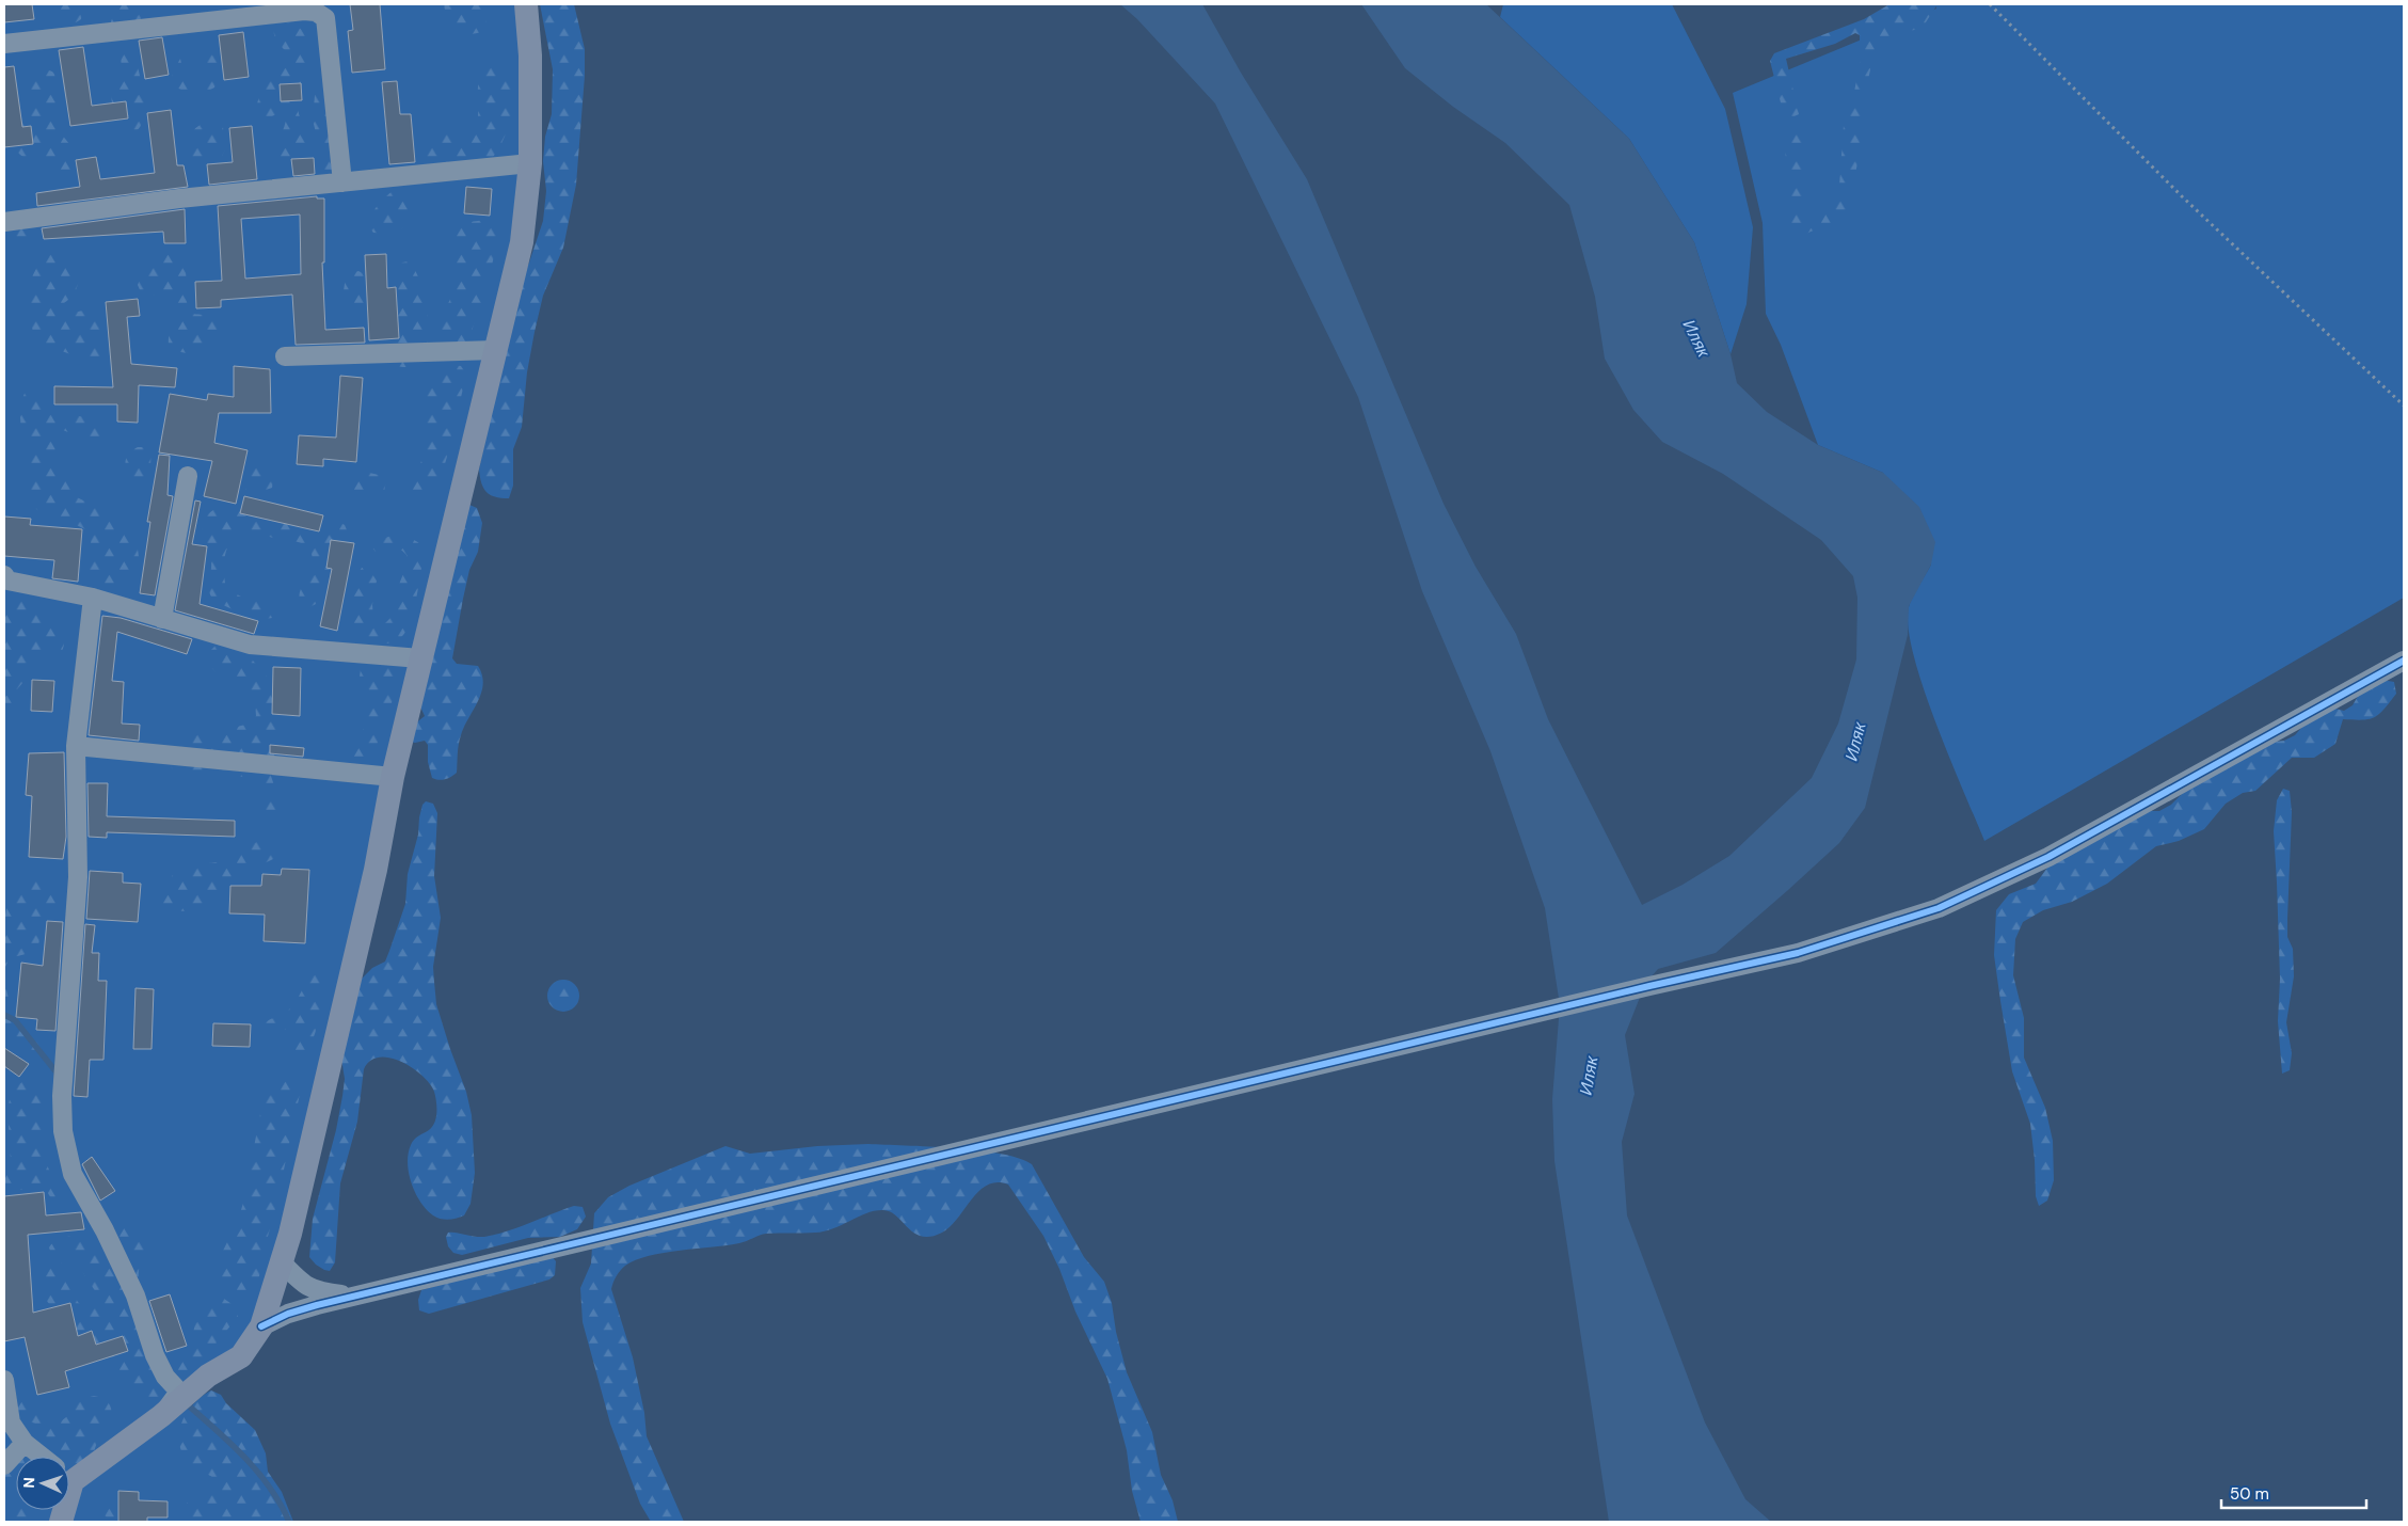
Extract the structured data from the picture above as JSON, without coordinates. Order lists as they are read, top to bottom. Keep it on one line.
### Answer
{"water":["Иляк"],"scale_bar":"50 m","north":"left"}
